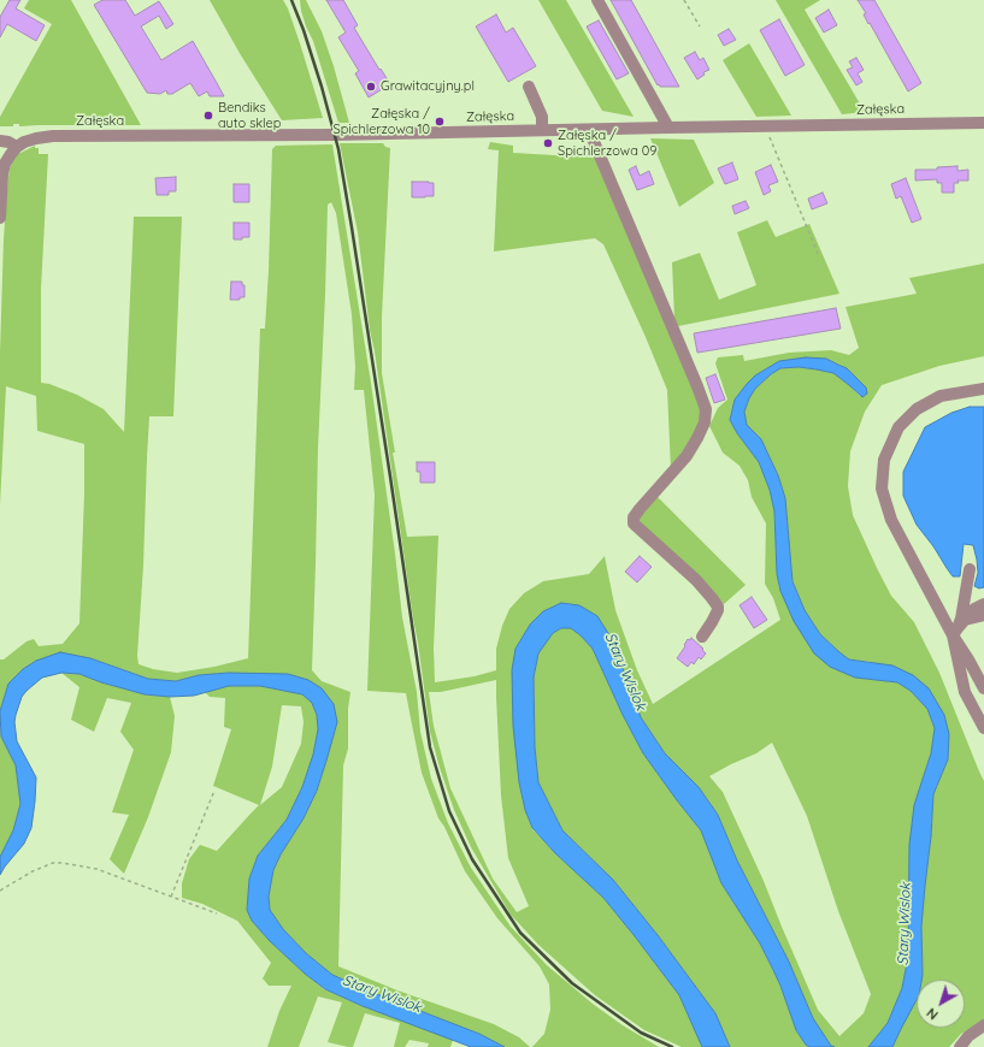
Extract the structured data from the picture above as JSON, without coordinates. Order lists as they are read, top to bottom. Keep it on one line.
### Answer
{"streets":{"street":["Załęska"]},"water":["Stary Wislok"],"places":["Grawitacyjny.pl","Bendiks auto sklep","Załęska / Spichlerzowa 10","Załęska / Spichlerzowa 09"],"north":"bottom left"}
